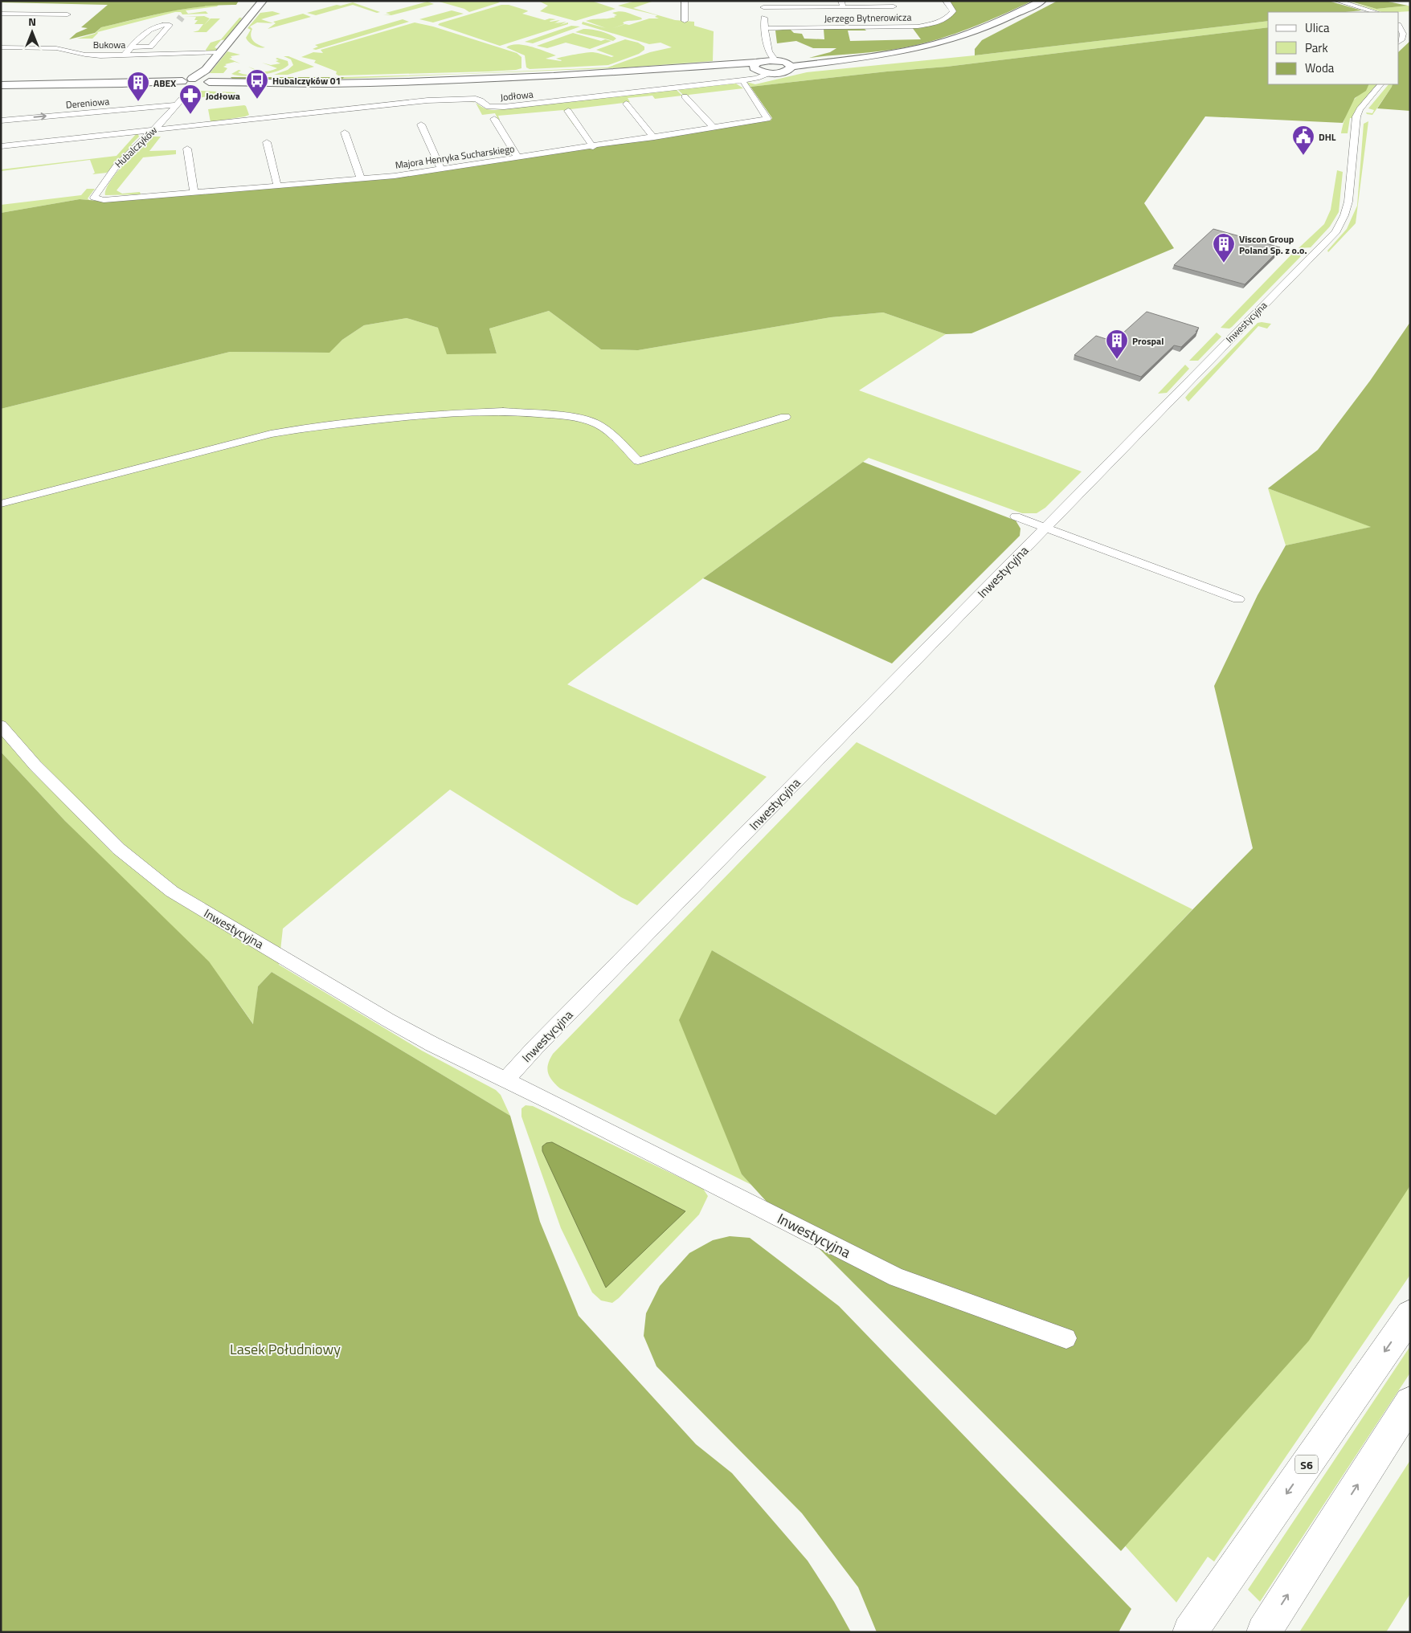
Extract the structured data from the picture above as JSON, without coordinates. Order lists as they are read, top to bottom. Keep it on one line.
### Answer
{"streets":{"highway":["S6"],"street":["Jerzego Bytnerowicza","Bukowa","Jodłowa","Dereniowa","Hubalczyków","Majora Henryka Sucharskiego","Inwestycyjna"]},"crossings":[["Jodłowa","Hubalczyków"],["Jodłowa","Majora Henryka Sucharskiego"],["Dereniowa","Hubalczyków"],["Hubalczyków","Majora Henryka Sucharskiego"]],"parks":["Lasek Południowy"],"places":{"bus stop":["Hubalczyków 01"],"building":["ABEX","Viscon Group Poland Sp. z o.o.","Prospal"],"pharmacy":["Jodłowa"],"public building":["DHL"]},"legend":["Ulica","Park","Woda"],"north":"top"}
